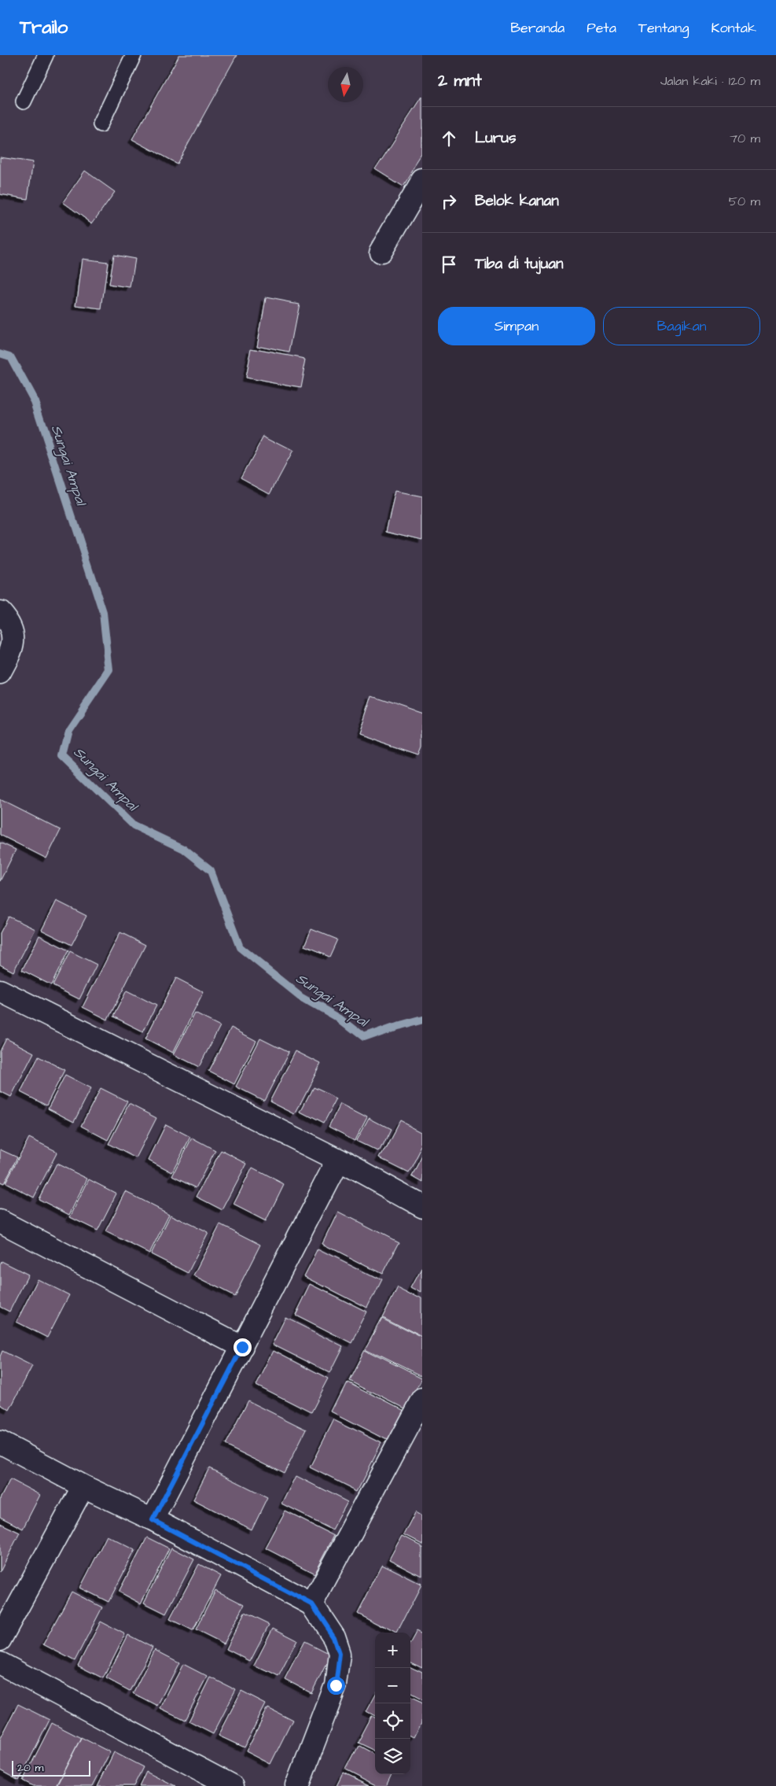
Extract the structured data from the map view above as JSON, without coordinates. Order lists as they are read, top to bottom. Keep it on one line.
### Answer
{"water":["Sungai Ampal"],"scale_bar":"20 m","north":"bottom","page":{"header":"Trailo","nav":["Beranda","Peta","Tentang","Kontak"],"heading":["2 mnt","Jalan kaki · 120 m"],"list":[["Lurus","70 m"],["Belok kanan","50 m"],"Tiba di tujuan"],"buttons":["Simpan","Bagikan"],"map_buttons":["+","−"],"scale":"20 m"}}
